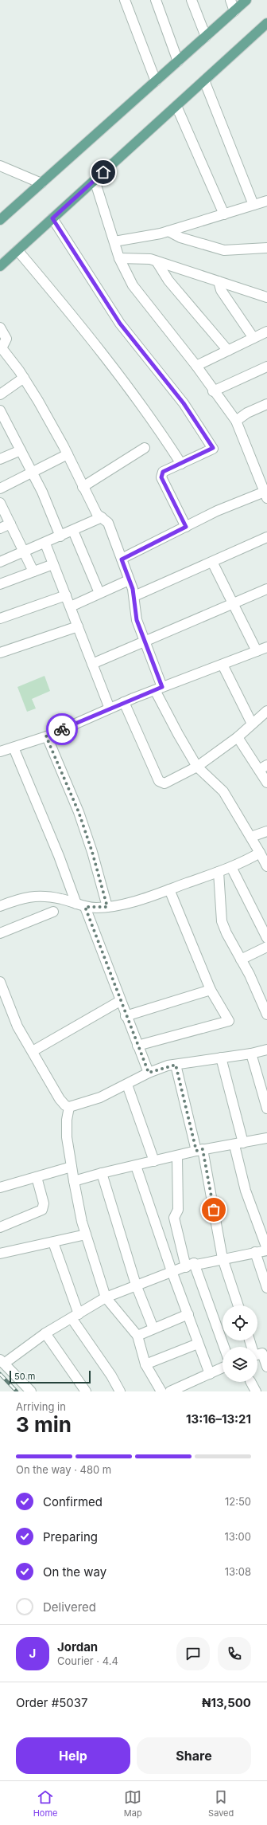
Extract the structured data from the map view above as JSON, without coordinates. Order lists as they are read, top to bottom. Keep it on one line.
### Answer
{"scale_bar":"50 m","page":{"scale":"50 m","heading":["3 min","Arriving in","13:16–13:21"],"panel":["Jordan","Courier · 4.4","Order #5037","₦13,500"],"bar":"On the way · 480 m","list":[["Confirmed","12:50"],["Preparing","13:00"],["On the way","13:08"],"Delivered"],"round":"J","buttons":["Help","Share"],"tabs":["Home","Map","Saved"]}}
